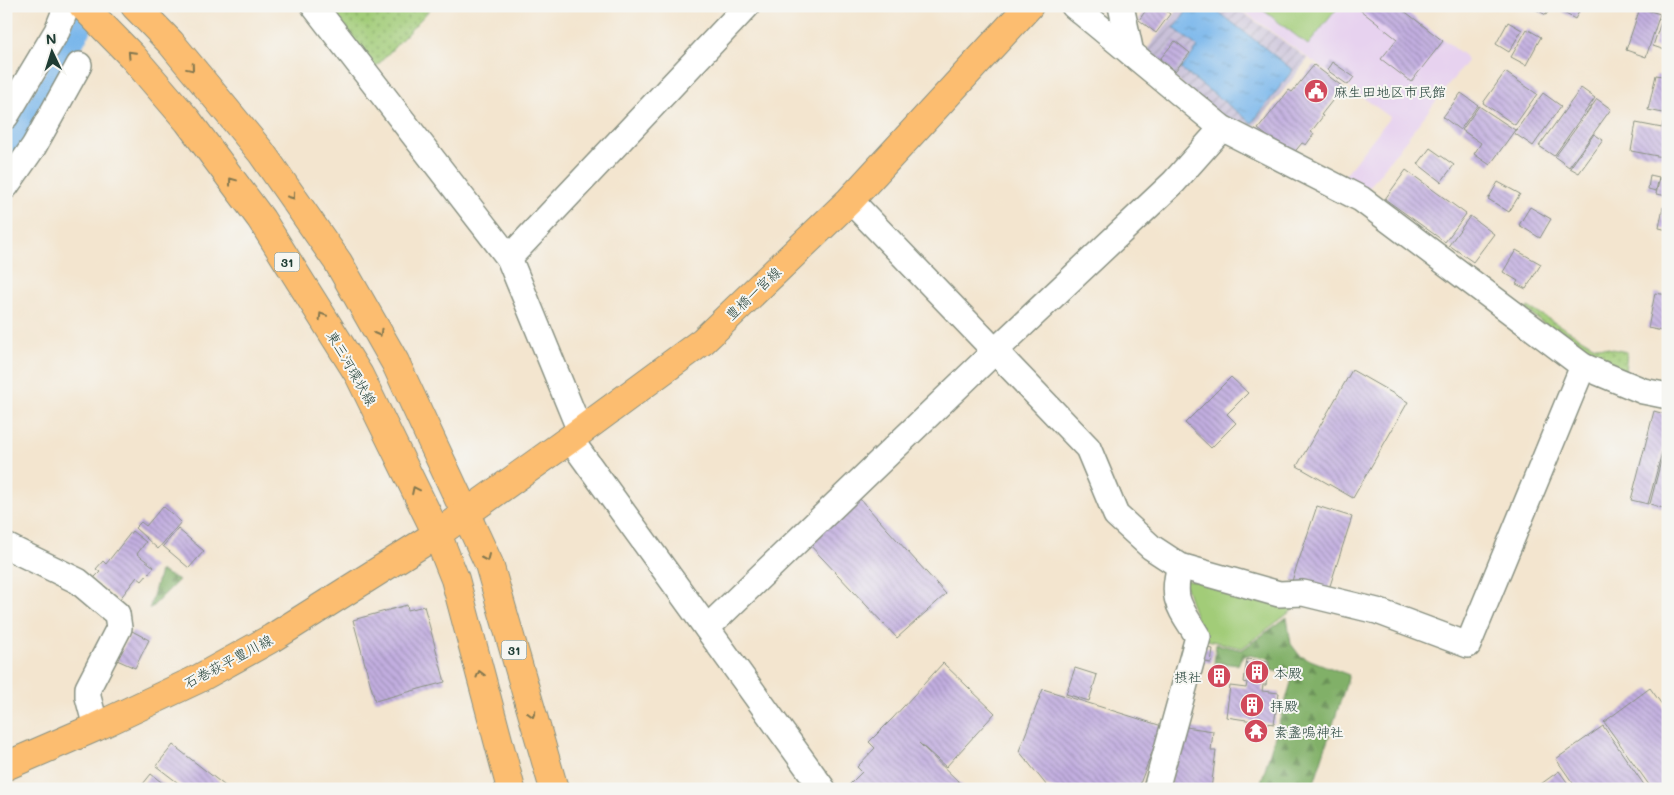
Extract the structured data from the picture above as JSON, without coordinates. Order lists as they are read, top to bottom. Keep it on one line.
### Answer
{"streets":{"main road":["31","豊橋一宮線","東三河環状線","石巻萩平豊川線"]},"crossings":[["31","豊橋一宮線"],["豊橋一宮線","東三河環状線"],["豊橋一宮線","石巻萩平豊川線"],["東三河環状線","石巻萩平豊川線"]],"places":{"public building":["麻生田地区市民館"],"building":["本殿","摂社","拝殿"],"temple":["素盞嗚神社"]},"north":"top"}
